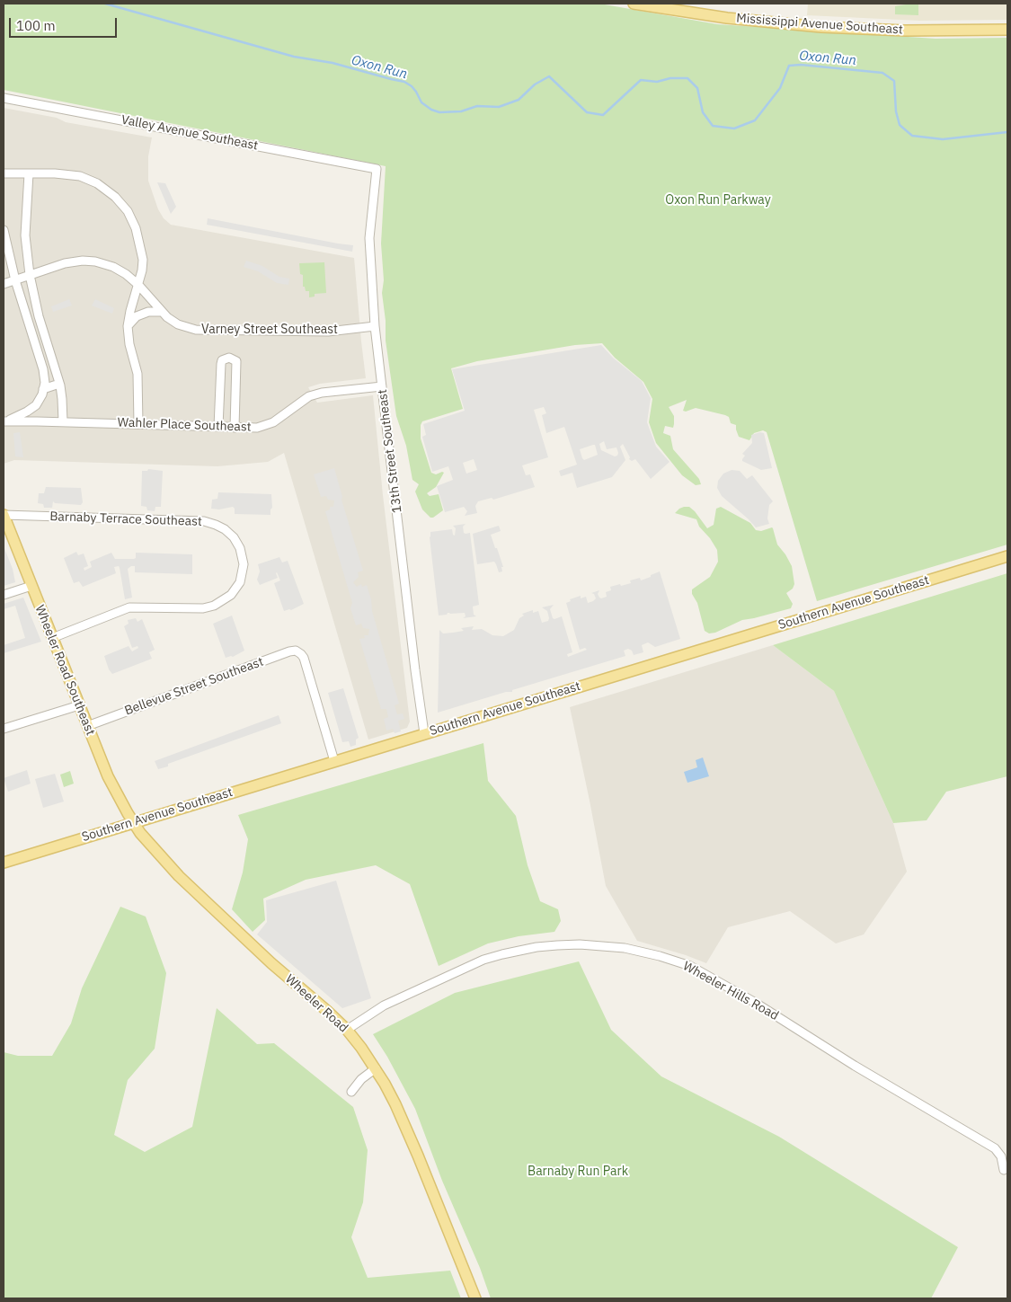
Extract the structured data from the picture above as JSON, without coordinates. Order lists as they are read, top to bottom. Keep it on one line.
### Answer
{"streets":{"main road":["Mississippi Avenue Southeast","Southern Avenue Southeast","Wheeler Road Southeast","Wheeler Road"],"street":["Valley Avenue Southeast","Varney Street Southeast","Wahler Place Southeast","13th Street Southeast","Barnaby Terrace Southeast","Bellevue Street Southeast","Wheeler Hills Road"]},"crossings":[["Valley Avenue Southeast","13th Street Southeast"],["Varney Street Southeast","13th Street Southeast"],["Wahler Place Southeast","13th Street Southeast"],["13th Street Southeast","Southern Avenue Southeast"],["Barnaby Terrace Southeast","Wheeler Road Southeast"],["Southern Avenue Southeast","Wheeler Road Southeast"],["Southern Avenue Southeast","Bellevue Street Southeast"],["Southern Avenue Southeast","Wheeler Road"],["Wheeler Road Southeast","Bellevue Street Southeast"],["Wheeler Road Southeast","Wheeler Road"],["Wheeler Hills Road","Wheeler Road"]],"water":["Oxon Run"],"parks":["Oxon Run Parkway","Barnaby Run Park"],"scale_bar":"100 m"}
